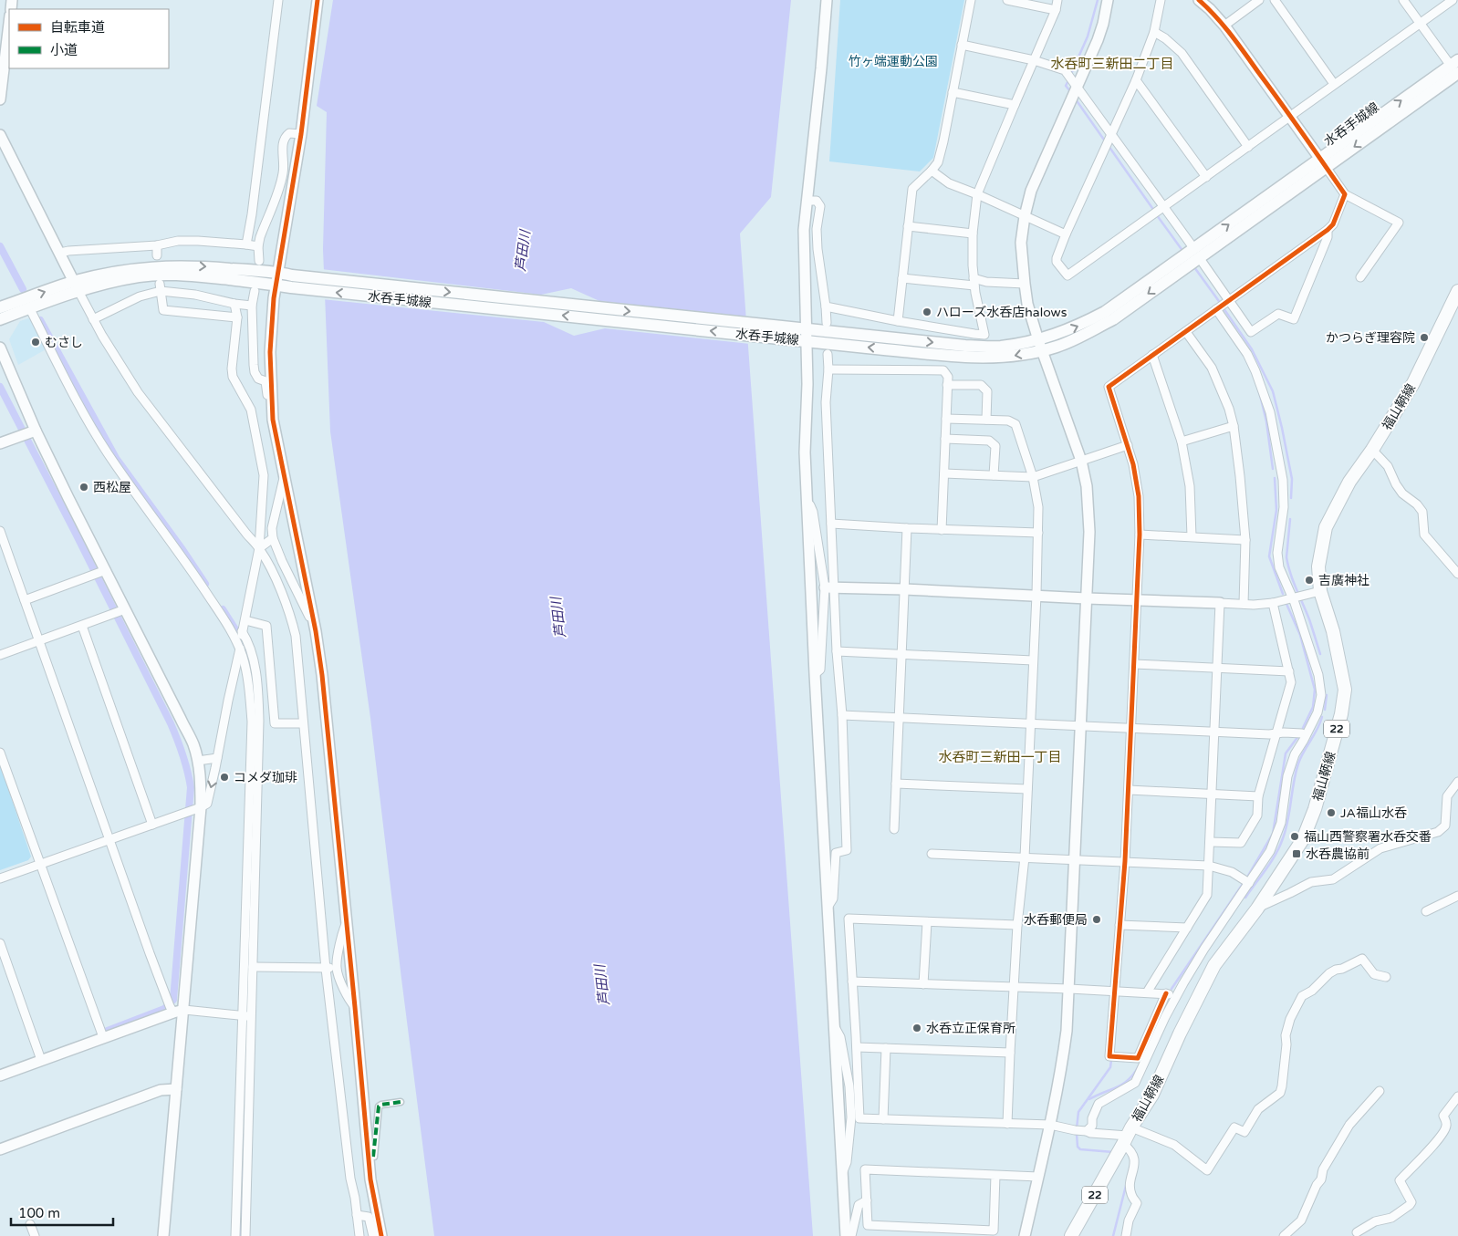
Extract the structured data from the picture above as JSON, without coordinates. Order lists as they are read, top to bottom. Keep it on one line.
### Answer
{"streets":{"main road":["水呑手城線","福山鞆線","22"]},"districts":["水呑町三新田二丁目","水呑町三新田一丁目"],"water":["芦田川"],"parks":["竹ヶ端運動公園"],"places":{"other":["ハローズ水呑店halows","かつらぎ理容院","むさし","西松屋","吉廣神社","コメダ珈琲","JA福山水呑","福山西警察署水呑交番","水呑郵便局","水呑立正保育所"],"transit":["水呑農協前"]},"legend":["自転車道","小道"],"scale_bar":"100 m"}
